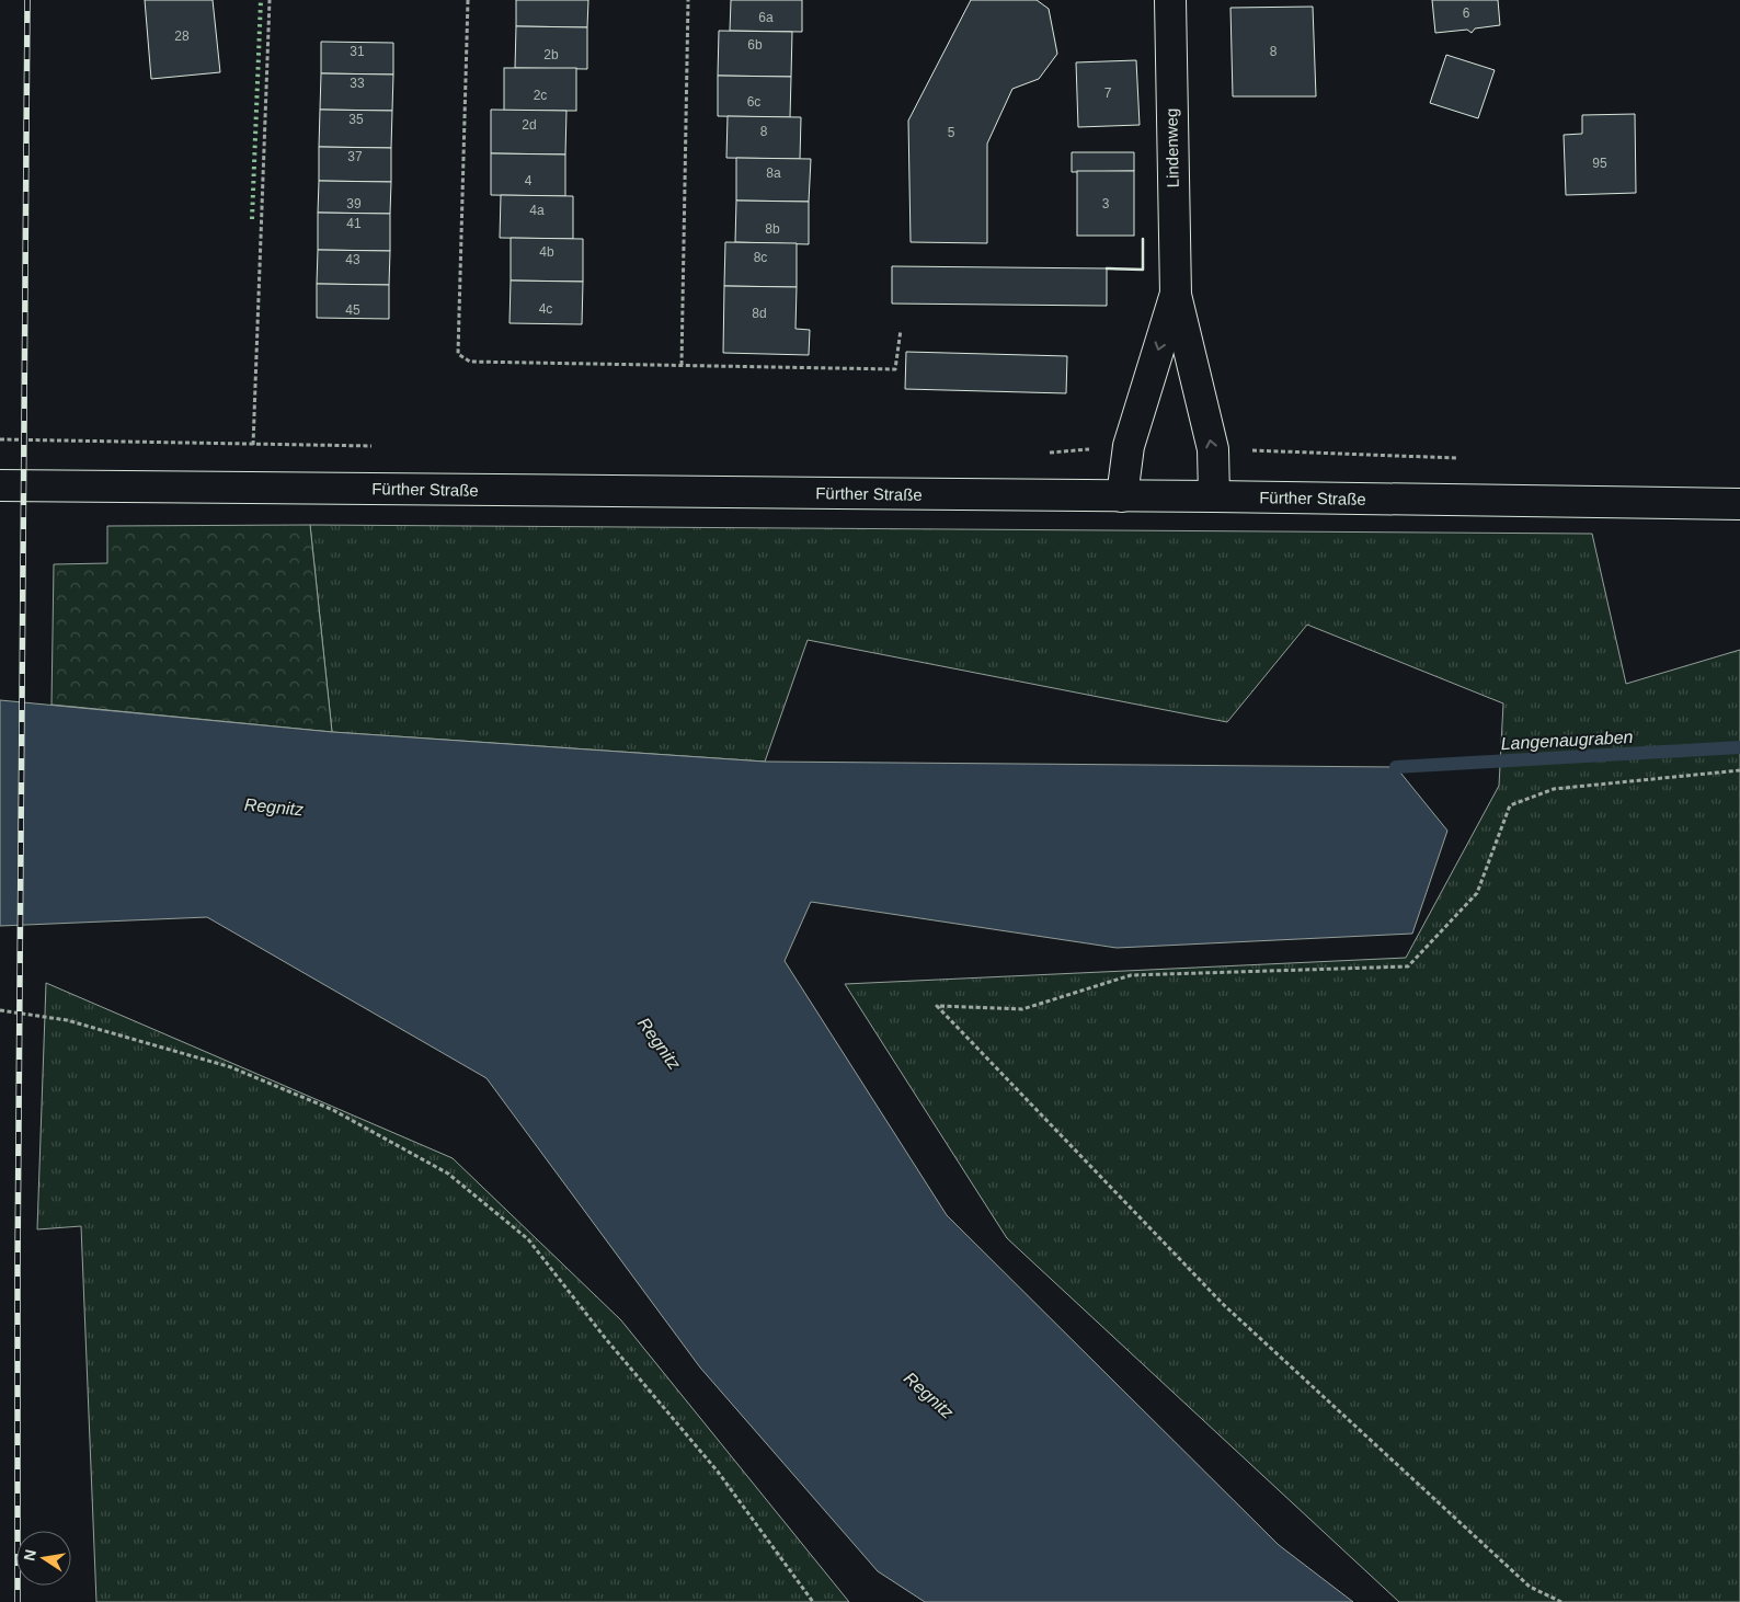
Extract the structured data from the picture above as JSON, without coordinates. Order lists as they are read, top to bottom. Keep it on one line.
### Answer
{"streets":{"street":["Lindenweg","Fürther Straße"]},"crossings":[["Lindenweg","Fürther Straße"]],"water":["Langenaugraben","Regnitz"],"house_numbers":["6","6a","28","6b","31","8","2b","33","7","2c","6c","35","2d","8","5","37","95","8a","4","39","3","4a","41","8b","4b","8c","43","4c","45","8d"],"north":"left"}
